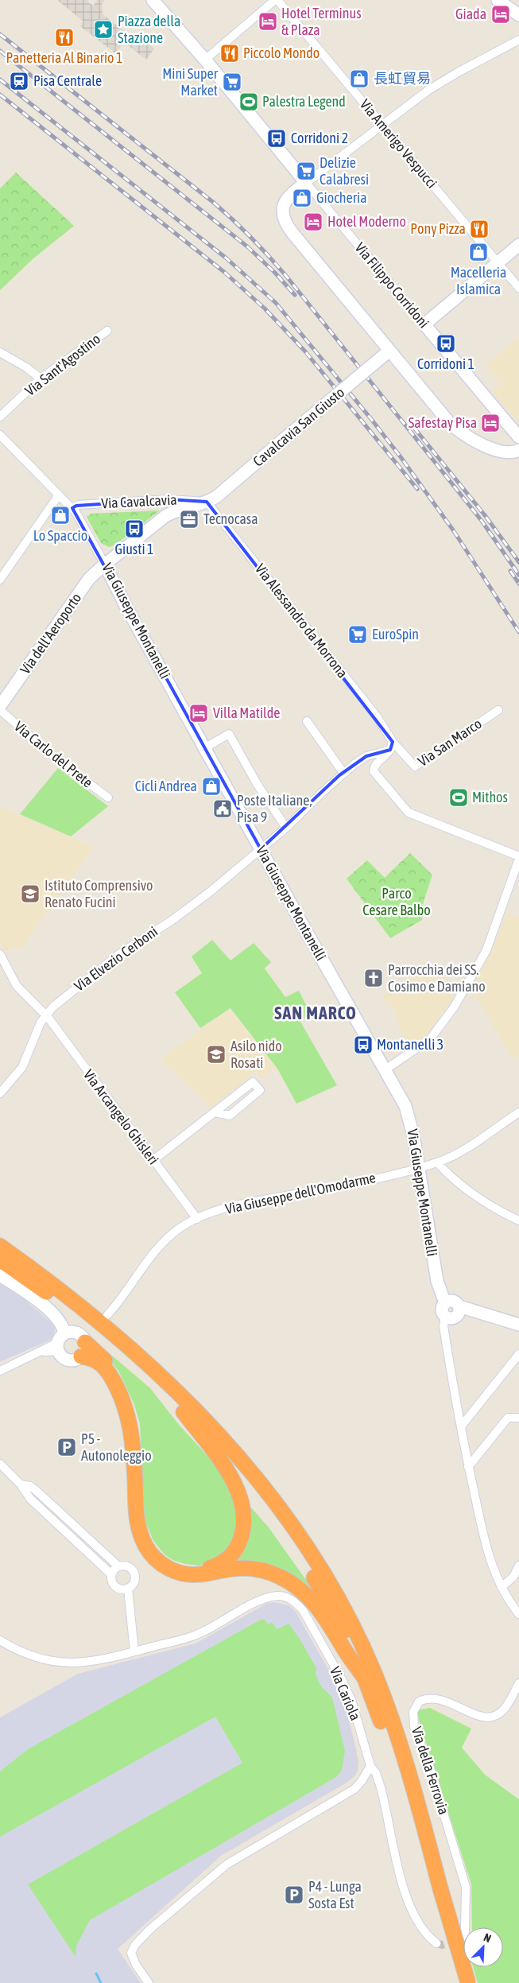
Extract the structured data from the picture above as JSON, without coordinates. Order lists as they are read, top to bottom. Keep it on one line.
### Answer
{"streets":{"street":["Via Amerigo Vespucci","Via Filippo Corridoni","Via Sant'Agostino","Cavalcavia San Giusto","Via Cavalcavia","Via Giuseppe Montanelli","Via Alessandro da Morrona","Via dell'Aeroporto","Via San Marco","Via Carlo del Prete","Via Elvezio Cerboni","Via Arcangelo Ghisleri","Via Giuseppe dell'Omodarme","Via Cariola","Via della Ferrovia"]},"crossings":[["Cavalcavia San Giusto","Via Cavalcavia"],["Cavalcavia San Giusto","Via Giuseppe Montanelli"],["Cavalcavia San Giusto","Via Alessandro da Morrona"],["Cavalcavia San Giusto","Via dell'Aeroporto"],["Via Cavalcavia","Via Giuseppe Montanelli"],["Via Cavalcavia","Via Alessandro da Morrona"],["Via Giuseppe Montanelli","Via dell'Aeroporto"],["Via Giuseppe Montanelli","Via Elvezio Cerboni"],["Via Giuseppe Montanelli","Via Giuseppe dell'Omodarme"],["Via Alessandro da Morrona","Via San Marco"],["Via Elvezio Cerboni","Via Arcangelo Ghisleri"],["Via Arcangelo Ghisleri","Via Giuseppe dell'Omodarme"]],"districts":["SAN MARCO"],"parks":["Parco Cesare Balbo"],"places":{"hotel":["Giada","Hotel Terminus & Plaza","Hotel Moderno","Safestay Pisa","Villa Matilde"],"place":["Piazza della Stazione"],"restaurant":["Panetteria Al Binario 1","Piccolo Mondo","Pony Pizza"],"shop":["長虹貿易","Giocheria","Macelleria Islamica","Lo Spaccio","Cicli Andrea"],"station":["Pisa Centrale"],"supermarket":["Mini Super Market","Delizie Calabresi","EuroSpin"],"sports":["Palestra Legend","Mithos"],"bus stop":["Corridoni 2","Corridoni 1","Giusti 1","Montanelli 3"],"office":["Tecnocasa"],"public building":["Poste Italiane, Pisa 9"],"school or university":["Istituto Comprensivo Renato Fucini","Asilo nido Rosati"],"church":["Parrocchia dei SS. Cosimo e Damiano"],"parking":["P5 - Autonoleggio","P4 - Lunga Sosta Est"]},"north":"top right"}
